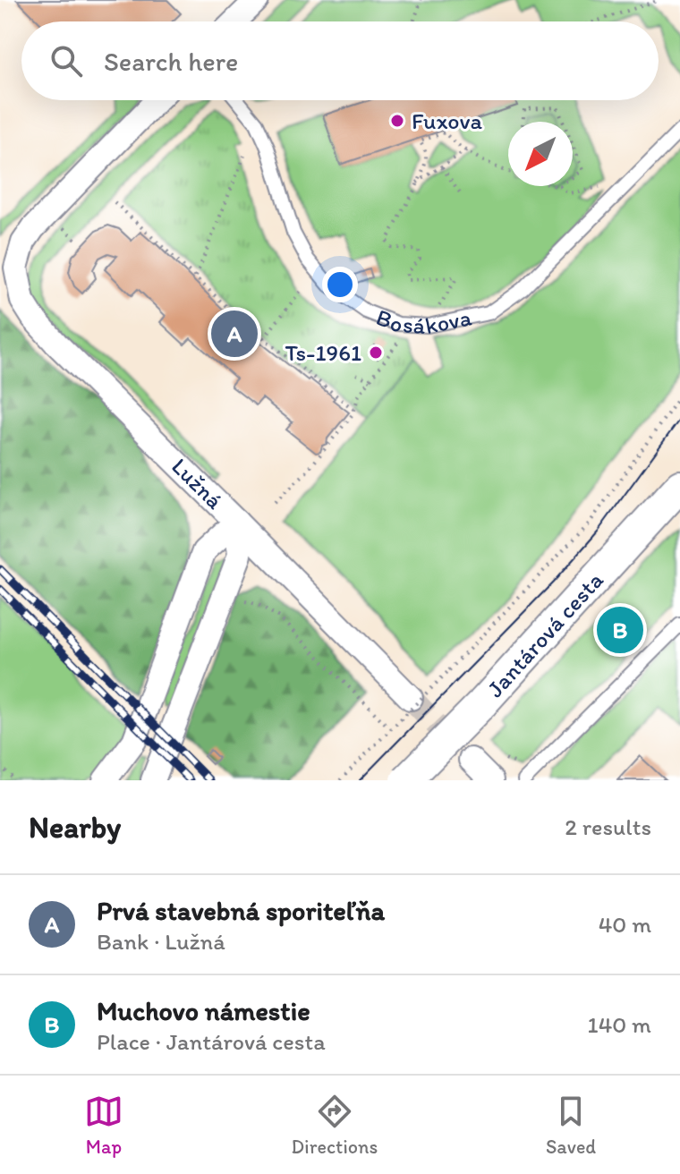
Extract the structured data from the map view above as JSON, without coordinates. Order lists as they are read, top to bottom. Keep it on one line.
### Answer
{"streets":{"street":["Lužná","Jantárová cesta"],"lane":["Bosákova"]},"places":["Fuxova","Ts-1961"],"north":"bottom left","page":{"search":"Search here","pins":["A","B"],"heading":["Nearby","2 results"],"list":[{"mark":"A","name":"Prvá stavebná sporiteľňa","note":"Bank · Lužná","value":"40 m"},{"mark":"B","name":"Muchovo námestie","note":"Place · Jantárová cesta","value":"140 m"}],"nav":["Map","Directions","Saved"]}}
